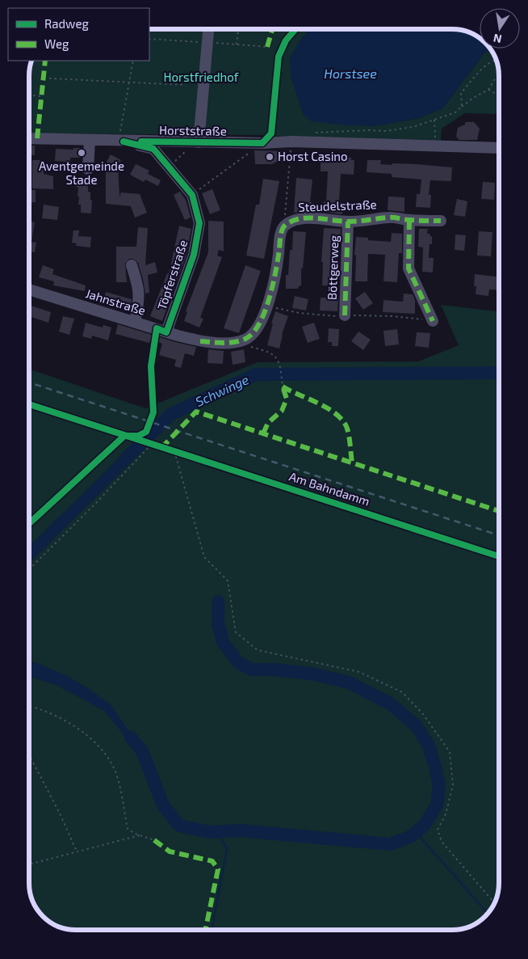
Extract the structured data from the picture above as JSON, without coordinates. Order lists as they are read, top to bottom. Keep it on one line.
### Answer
{"streets":{"street":["Horststraße","Steudelstraße","Böttgerweg","Töpferstraße","Jahnstraße"],"cycle path":["Am Bahndamm"]},"crossings":[["Horststraße","Töpferstraße"],["Steudelstraße","Böttgerweg"],["Steudelstraße","Jahnstraße"],["Töpferstraße","Jahnstraße"]],"water":["Horstsee","Schwinge"],"parks":["Horstfriedhof"],"places":["Aventgemeinde Stade","Horst Casino"],"legend":["Radweg","Weg"],"north":"bottom"}
